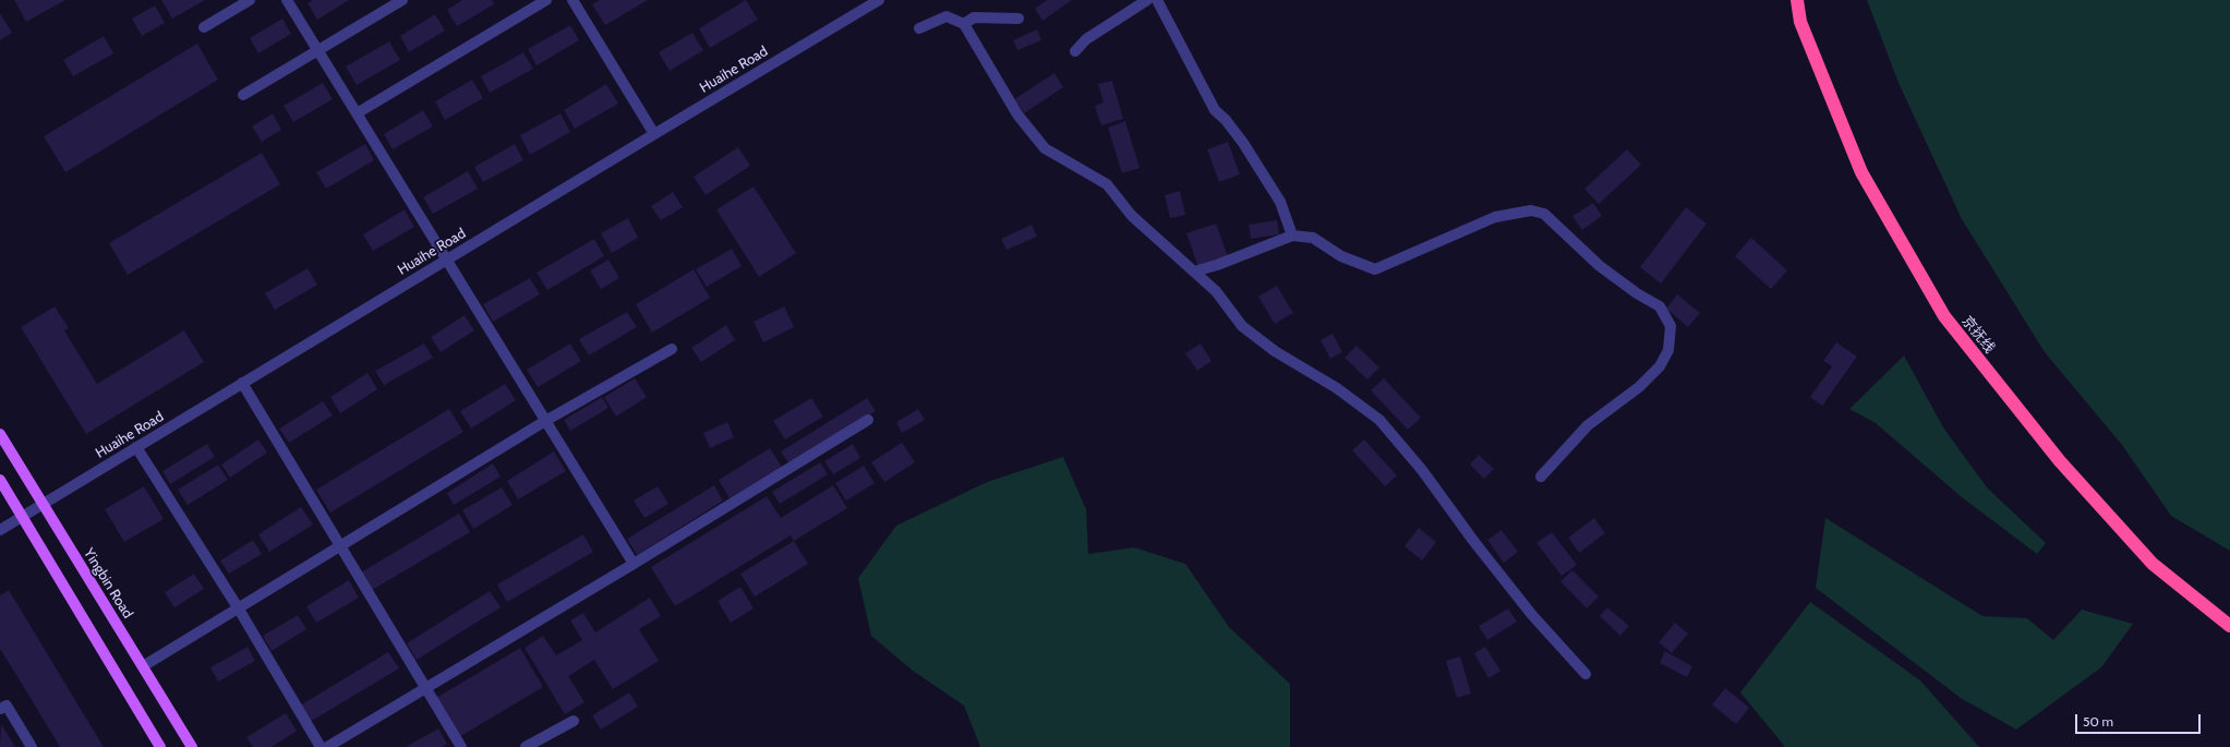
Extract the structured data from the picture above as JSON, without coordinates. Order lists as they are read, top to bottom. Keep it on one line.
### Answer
{"streets":{"highway":["京抚线"],"main road":["Yingbin Road"],"street":["Huaihe Road"]},"crossings":[["Huaihe Road","Yingbin Road"]],"scale_bar":"50 m"}
